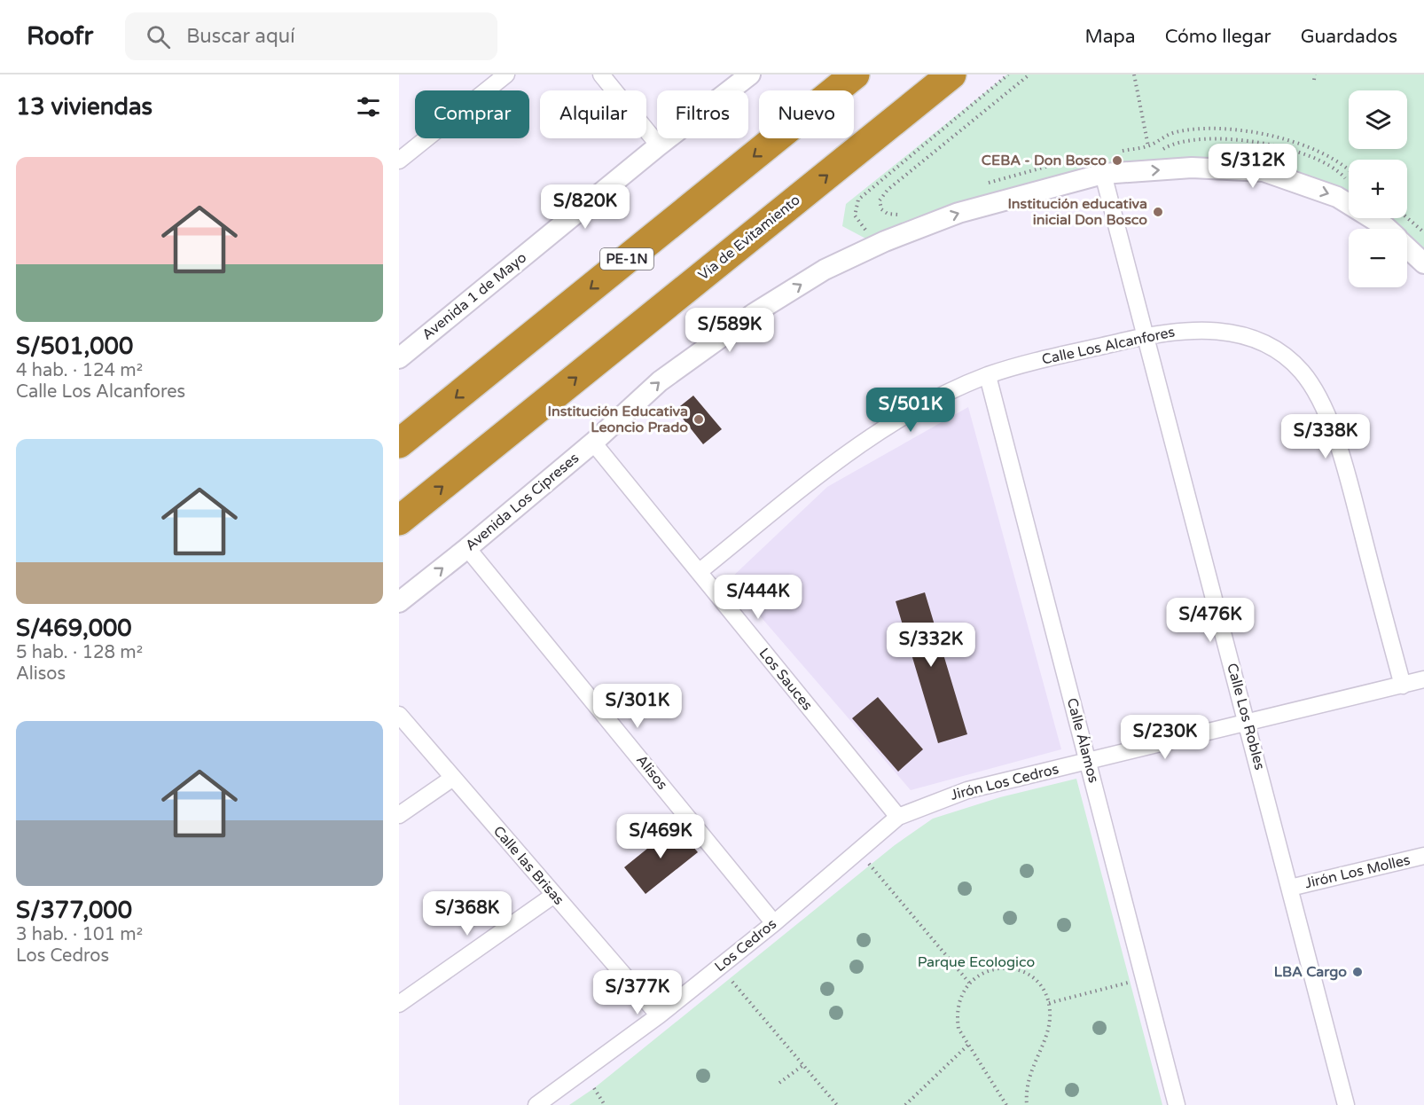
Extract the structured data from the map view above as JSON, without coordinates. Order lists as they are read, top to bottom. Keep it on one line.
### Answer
{"streets":{"highway":["Vía de Evitamiento","PE-1N"],"street":["Avenida 1 de Mayo","Calle Los Alcanfores","Avenida Los Cipreses","Los Sauces","Calle Los Robles","Calle Álamos","Alisos","Jirón Los Cedros","Calle las Brisas","Jirón Los Molles","Los Cedros"]},"crossings":[["Calle Los Alcanfores","Los Sauces"],["Calle Los Alcanfores","Calle Los Robles"],["Calle Los Alcanfores","Calle Álamos"],["Calle Los Alcanfores","Jirón Los Cedros"],["Avenida Los Cipreses","Los Sauces"],["Avenida Los Cipreses","Calle Los Robles"],["Avenida Los Cipreses","Alisos"],["Los Sauces","Jirón Los Cedros"],["Los Sauces","Los Cedros"],["Calle Los Robles","Jirón Los Cedros"],["Calle Los Robles","Jirón Los Molles"],["Calle Álamos","Jirón Los Cedros"],["Alisos","Los Cedros"],["Jirón Los Cedros","Los Cedros"],["Calle las Brisas","Los Cedros"]],"one_way":["Avenida Los Cipreses"],"parks":["Parque Ecologico"],"places":["CEBA - Don Bosco","Institución educativa inicial Don Bosco","Institución Educativa Leoncio Prado","LBA Cargo"],"page":{"header":"Roofr","search":"Buscar aquí","nav":["Mapa","Cómo llegar","Guardados"],"heading":"13 viviendas","map_buttons":["+","−"],"chip":["Comprar","Alquilar","Filtros","Nuevo"],"list":[{"name":"S/501,000","note":"4 hab. · 124 m² · Calle Los Alcanfores"},{"name":"S/469,000","note":"5 hab. · 128 m² · Alisos"},{"name":"S/377,000","note":"3 hab. · 101 m² · Los Cedros"}],"price":["S/312K","S/820K","S/589K","S/501K","S/338K","S/444K","S/476K","S/332K","S/301K","S/230K","S/469K","S/368K","S/377K"]}}
